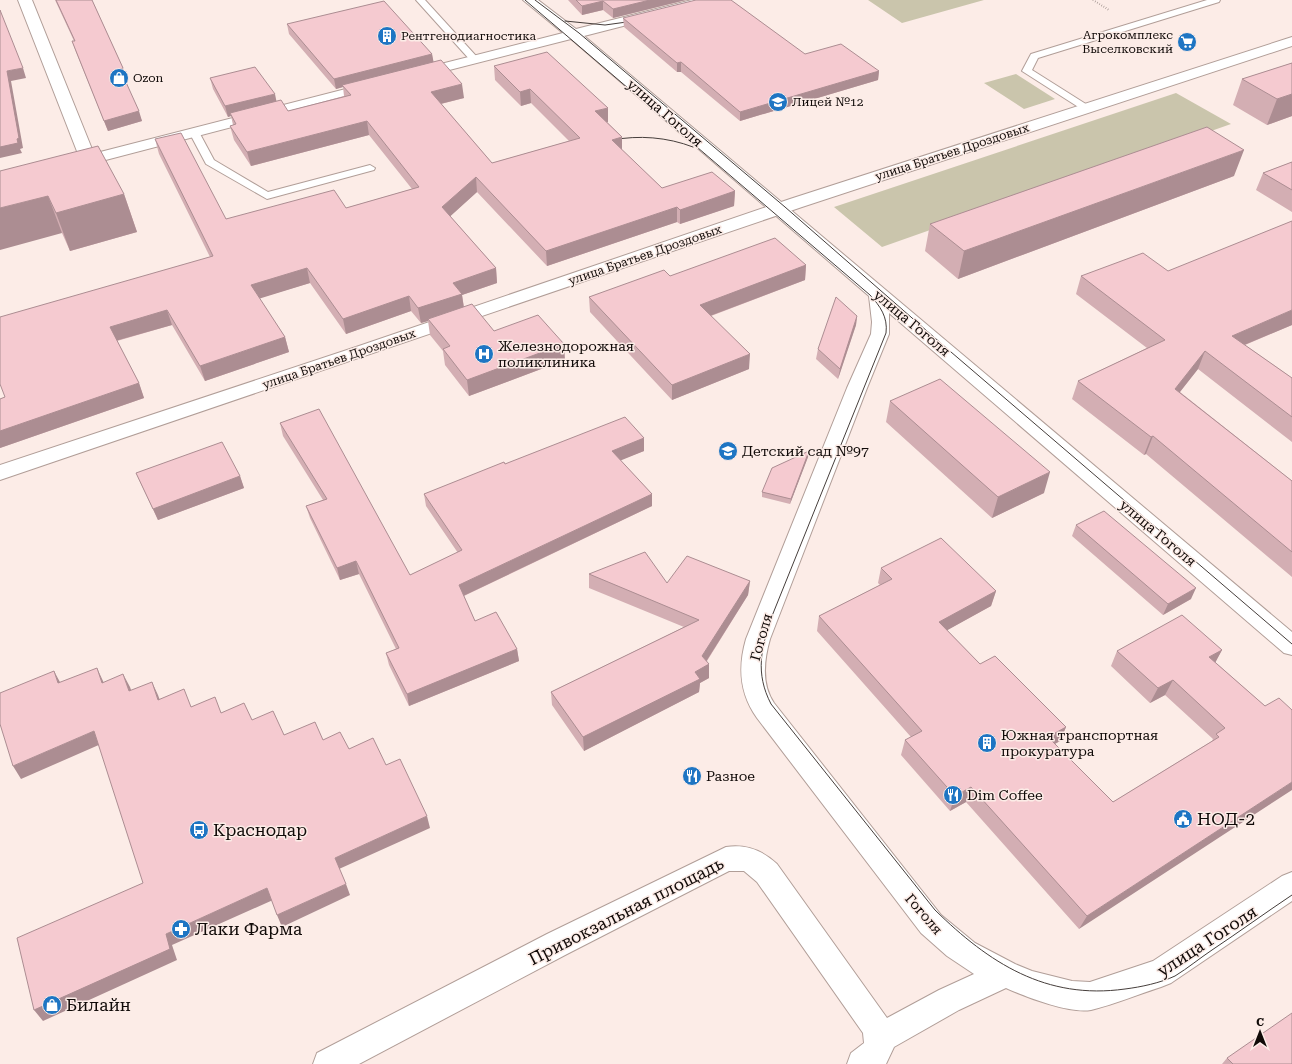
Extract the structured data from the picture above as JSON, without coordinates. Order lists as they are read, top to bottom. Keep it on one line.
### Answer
{"streets":{"street":["улица Гоголя","улица Братьев Дроздовых","Гоголя","Привокзальная площадь"]},"crossings":[["улица Гоголя","улица Братьев Дроздовых"],["улица Гоголя","Гоголя"]],"places":{"building":["Рентгенодиагностика","Южная транспортная прокуратура"],"supermarket":["Агрокомплекс Выселковский"],"shop":["Ozon","Билайн"],"school or university":["Лицей №12","Детский сад №97"],"hospital":["Железнодорожная поликлиника"],"restaurant":["Разное","Dim Coffee"],"public building":["НОД-2"],"bus stop":["Краснодар"],"pharmacy":["Лаки Фарма"]},"north":"top"}
